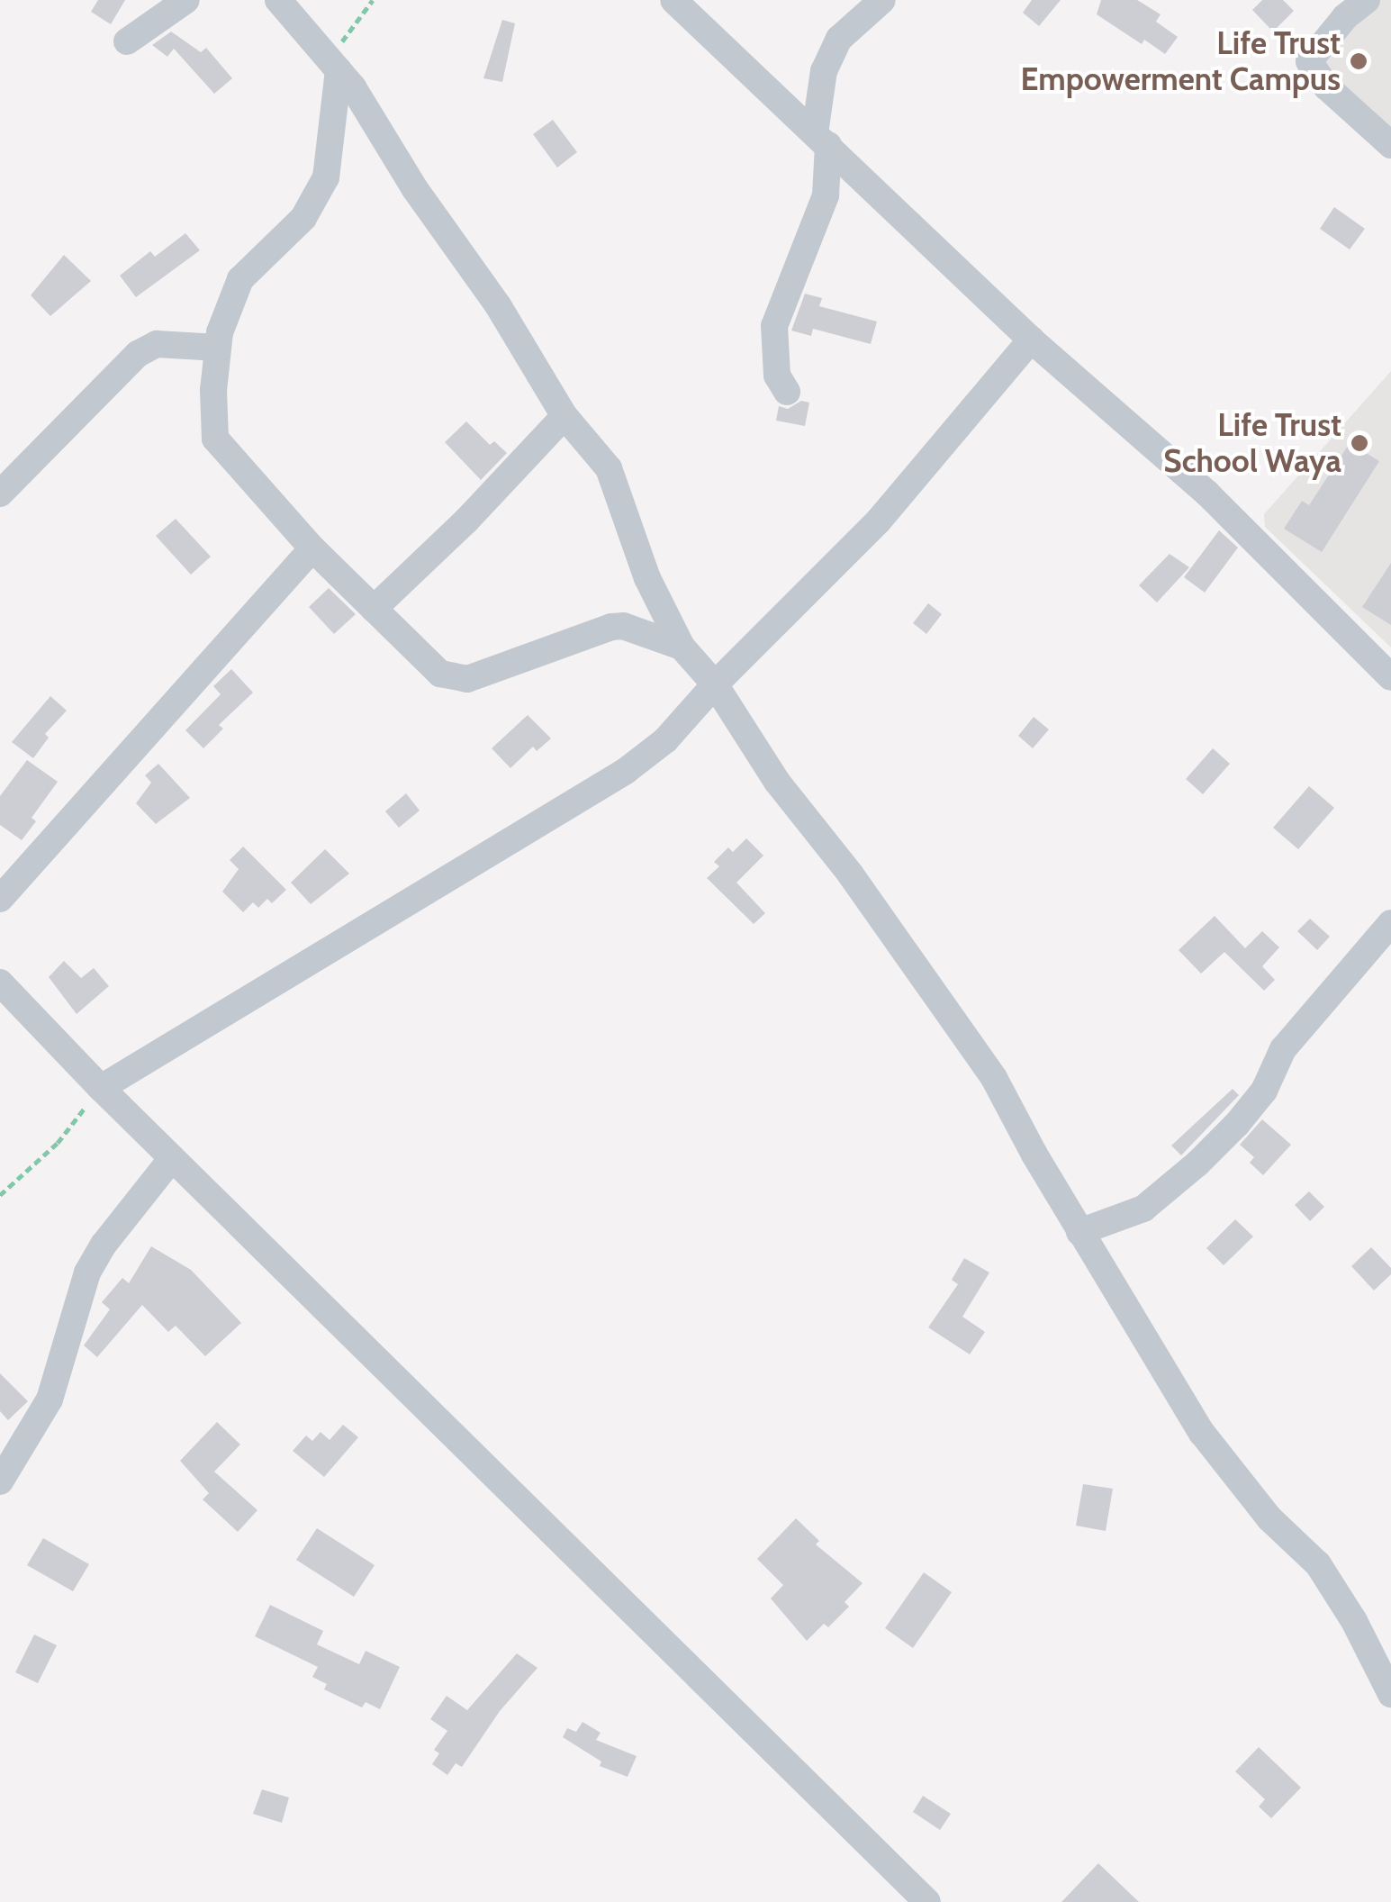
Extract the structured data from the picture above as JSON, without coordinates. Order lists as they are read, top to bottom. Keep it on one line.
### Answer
{"places":["Life Trust Empowerment Campus","Life Trust School Waya"]}
